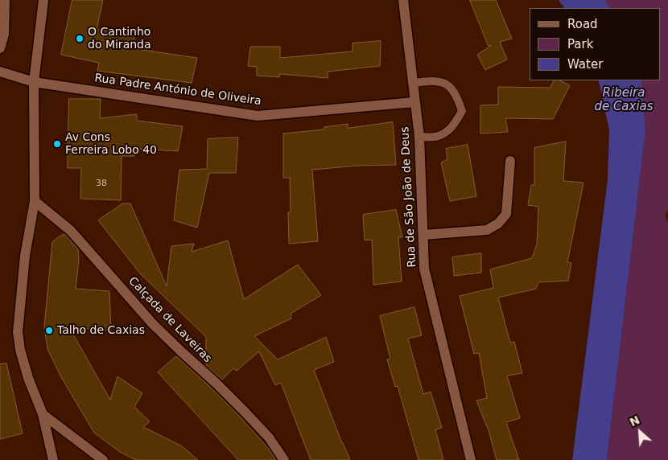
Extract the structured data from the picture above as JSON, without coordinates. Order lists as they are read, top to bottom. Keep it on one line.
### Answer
{"streets":{"street":["Rua Padre António de Oliveira","Rua de São João de Deus","Calçada de Laveiras"]},"crossings":[["Rua Padre António de Oliveira","Rua de São João de Deus"]],"water":["Ribeira de Caxias"],"places":["O Cantinho do Miranda","Av Cons Ferreira Lobo 40","Talho de Caxias"],"house_numbers":["38"],"legend":["Road","Park","Water"],"north":"top left"}
